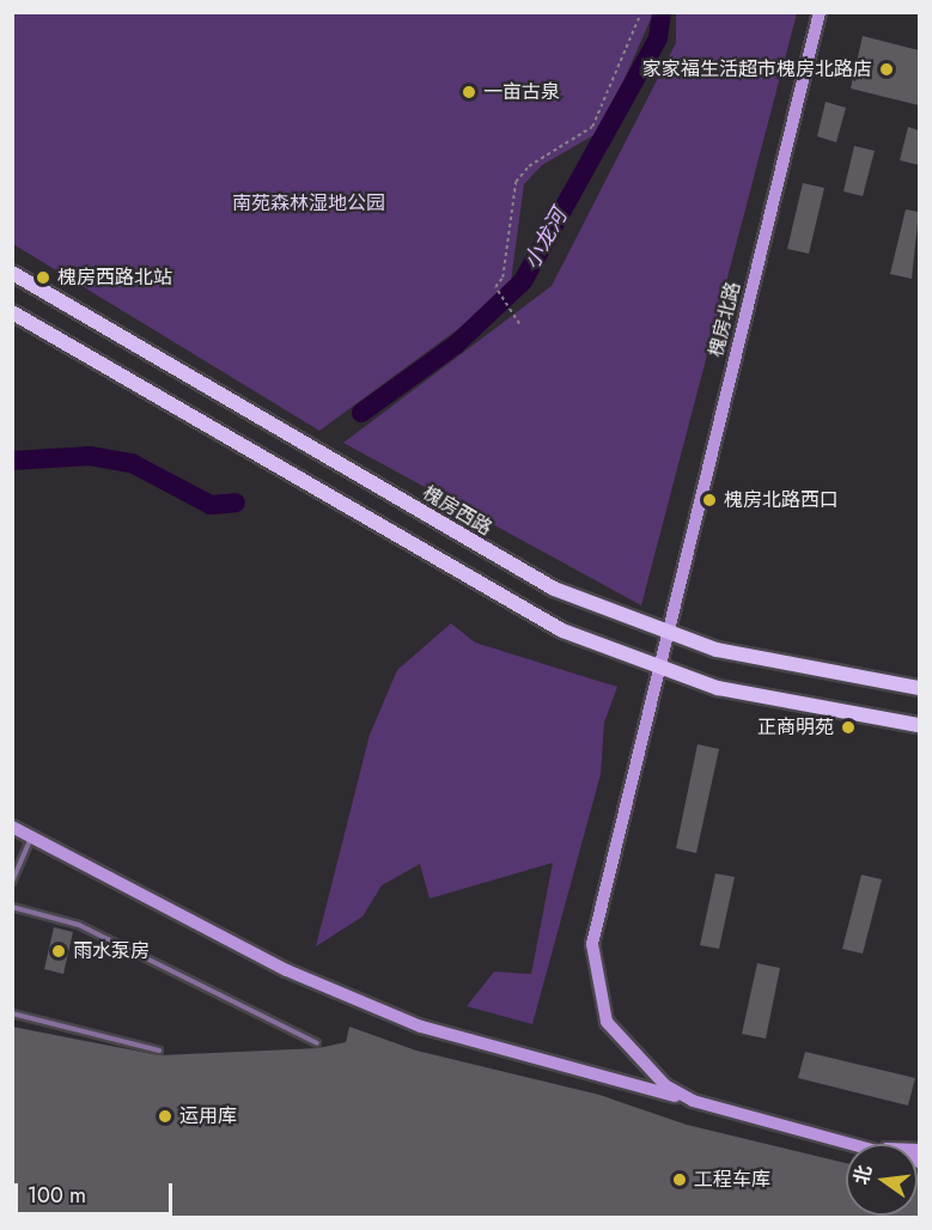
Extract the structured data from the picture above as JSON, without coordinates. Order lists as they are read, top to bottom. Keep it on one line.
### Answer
{"streets":{"main road":["槐房西路"],"street":["槐房北路"]},"crossings":[["槐房北路","槐房西路"]],"water":["小龙河"],"parks":["南苑森林湿地公园"],"places":["家家福生活超市槐房北路店","一亩古泉","槐房西路北站","槐房北路西口","正商明苑","雨水泵房","运用库","工程车库"],"scale_bar":"100 m","north":"left"}
